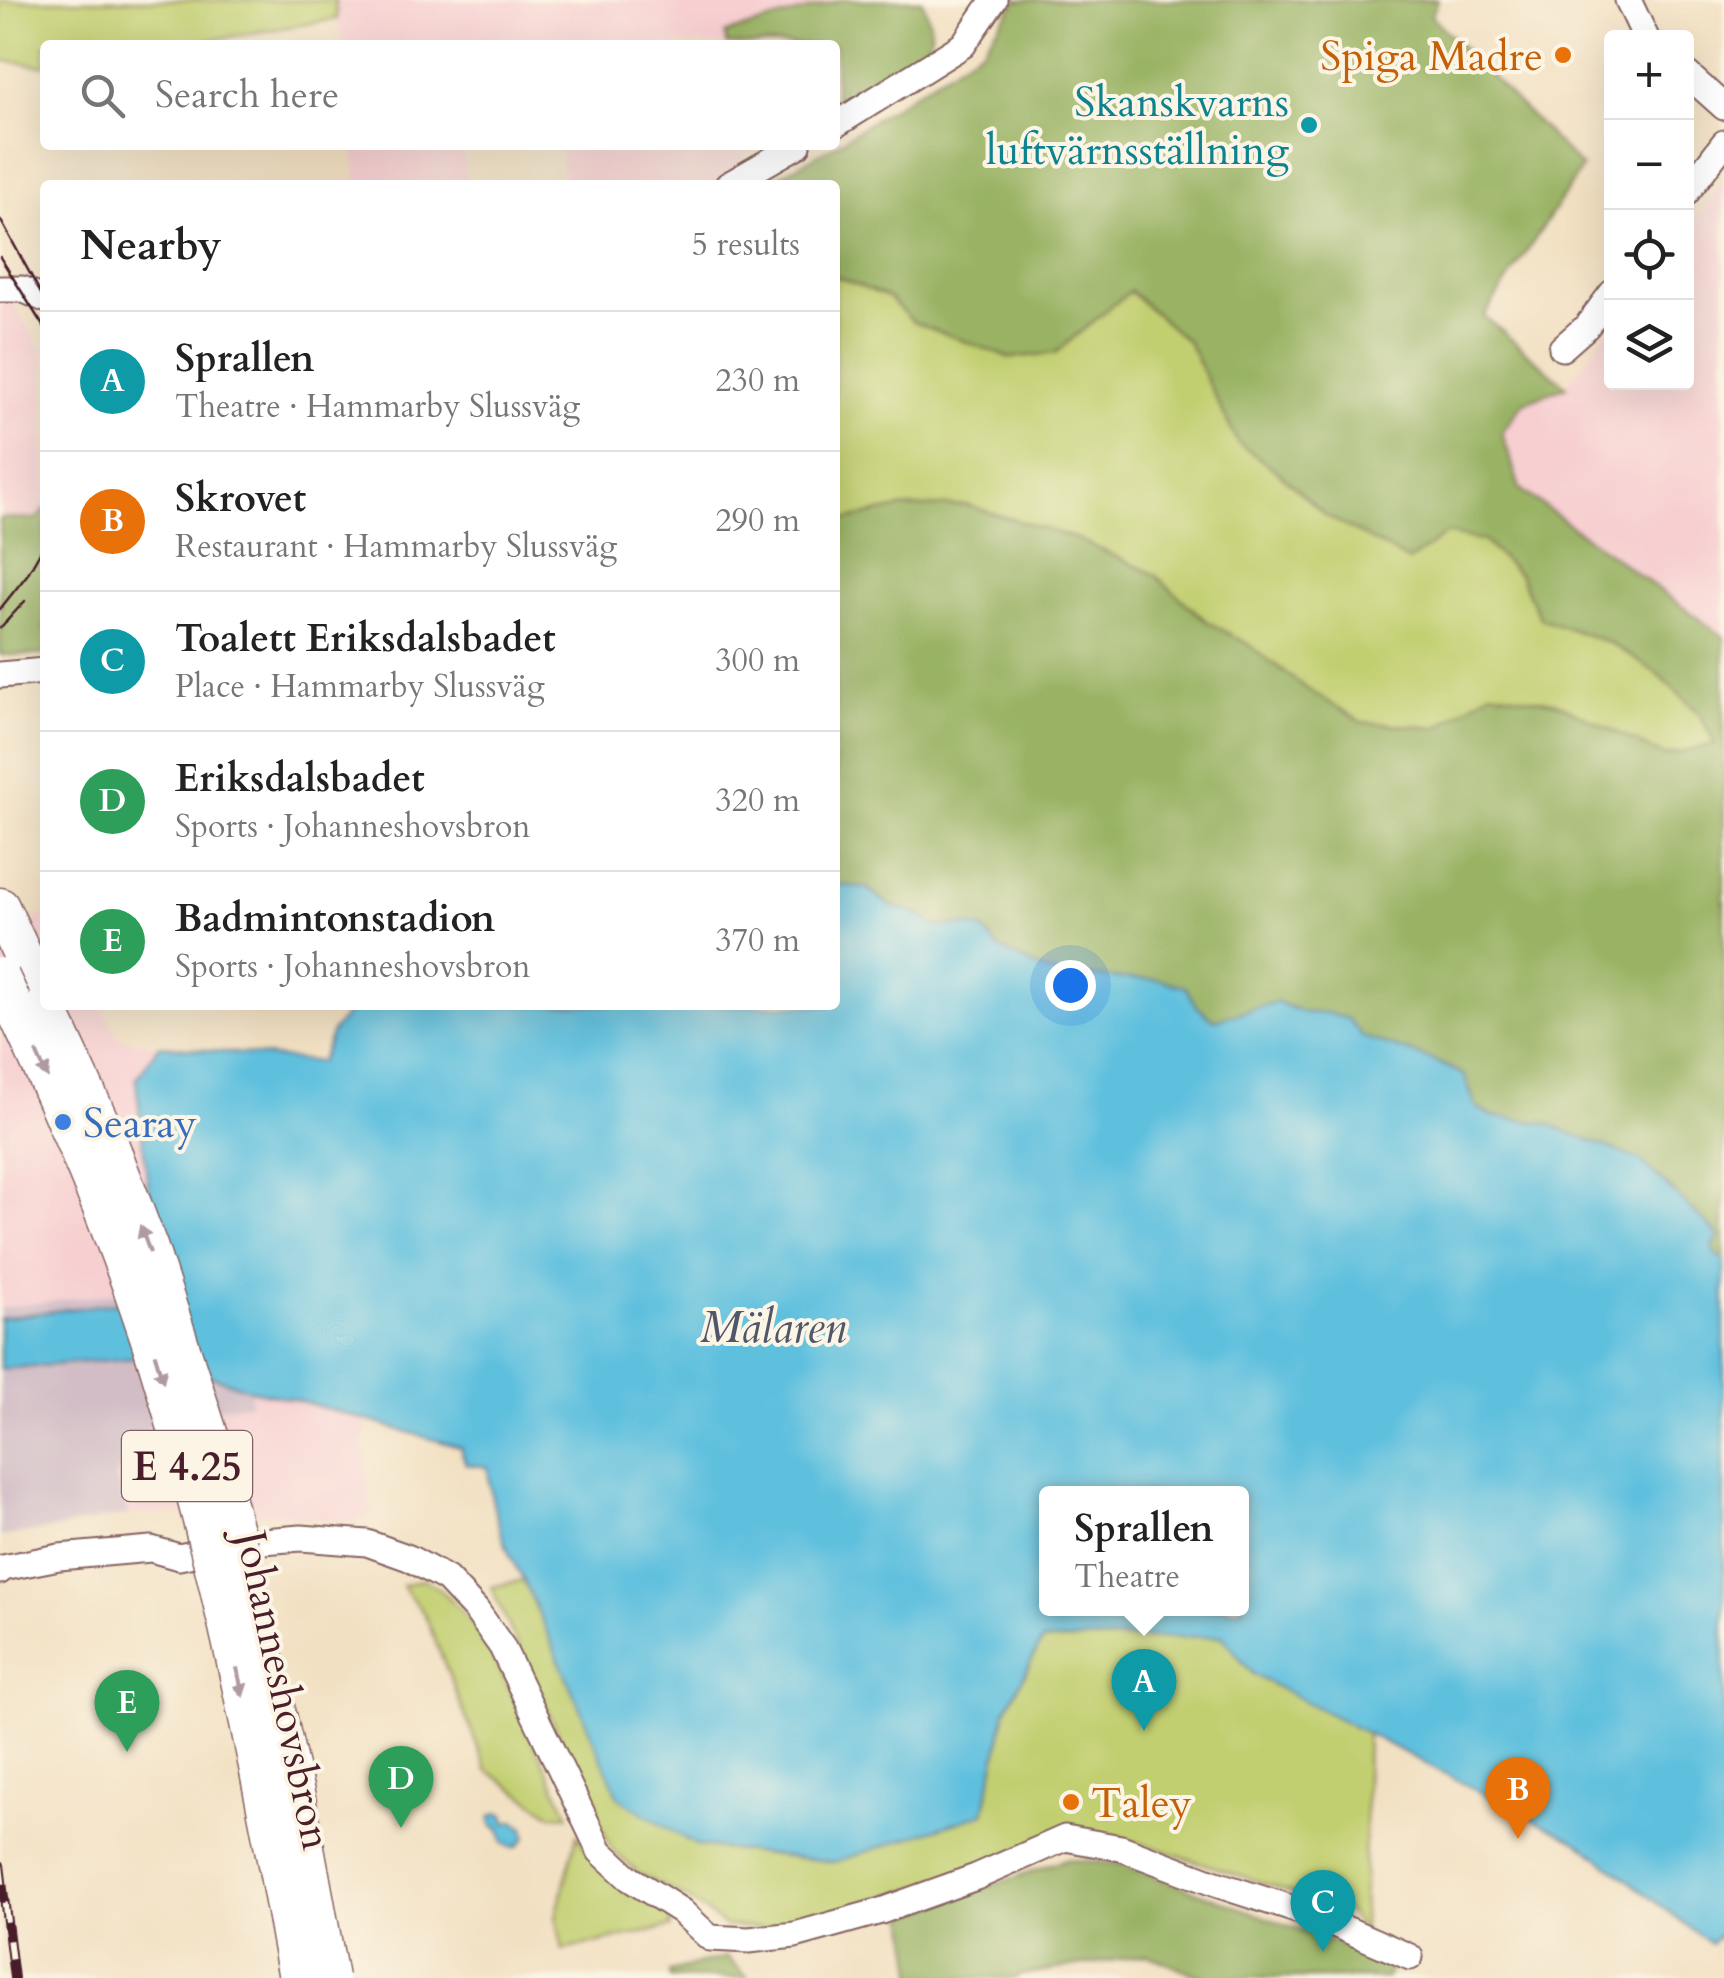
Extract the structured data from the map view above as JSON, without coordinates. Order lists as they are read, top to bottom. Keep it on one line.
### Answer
{"streets":{"highway":["E 4.25","Johanneshovsbron"]},"water":["Mälaren"],"places":["Spiga Madre","Skanskvarns luftvärnsställning","Searay","Taley"],"page":{"map_buttons":["+","−"],"search":"Search here","heading":["Nearby","5 results"],"list":[{"mark":"A","name":"Sprallen","note":"Theatre · Hammarby Slussväg","value":"230 m"},{"mark":"B","name":"Skrovet","note":"Restaurant · Hammarby Slussväg","value":"290 m"},{"mark":"C","name":"Toalett Eriksdalsbadet","note":"Place · Hammarby Slussväg","value":"300 m"},{"mark":"D","name":"Eriksdalsbadet","note":"Sports · Johanneshovsbron","value":"320 m"},{"mark":"E","name":"Badmintonstadion","note":"Sports · Johanneshovsbron","value":"370 m"}],"popup":["Sprallen","Theatre"],"pins":["A","E","D","B","C"]}}
